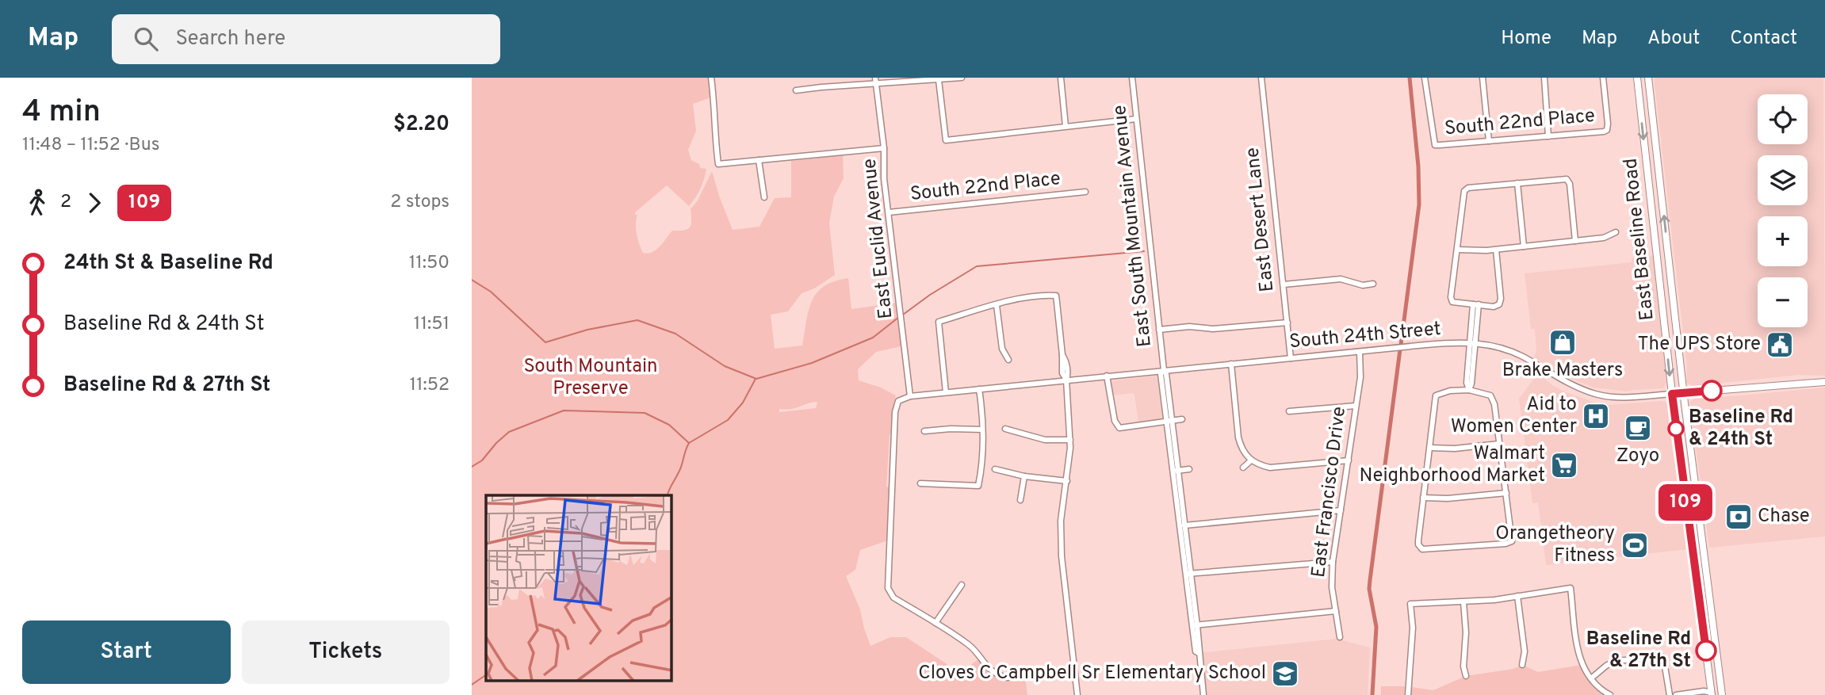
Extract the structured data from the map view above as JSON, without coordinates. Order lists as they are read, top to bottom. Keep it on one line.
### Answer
{"streets":{"main road":["East Baseline Road","South 24th Street"],"street":["South 22nd Place","East Desert Lane","East South Mountain Avenue","East Euclid Avenue","East Francisco Drive"]},"crossings":[["South 22nd Place","East Euclid Avenue"],["East Desert Lane","South 24th Street"],["East South Mountain Avenue","South 24th Street"],["East Euclid Avenue","South 24th Street"],["East Baseline Road","South 24th Street"],["South 24th Street","East Francisco Drive"]],"parks":["South Mountain Preserve"],"places":{"shop":["Brake Masters"],"public building":["The UPS Store"],"hospital":["Aid to Women Center"],"cafe":["Zoyo"],"other":["Baseline Rd & 24th St","Baseline Rd & 27th St"],"supermarket":["Walmart Neighborhood Market"],"bank":["Chase"],"sports":["Orangetheory Fitness"],"school or university":["Cloves C Campbell Sr Elementary School"]},"lines":["bus line 109"],"page":{"header":"Map","search":"Search here","nav":["Home","Map","About","Contact"],"heading":["4 min","11:48 – 11:52 · Bus","$2.20"],"on_map":"109","map_buttons":["+","−"],"legs":["2","109","2 stops"],"list":[{"name":"24th St & Baseline Rd","value":"11:50"},{"name":"Baseline Rd & 24th St","value":"11:51"},{"name":"Baseline Rd & 27th St","value":"11:52"}],"buttons":["Start","Tickets"]}}
